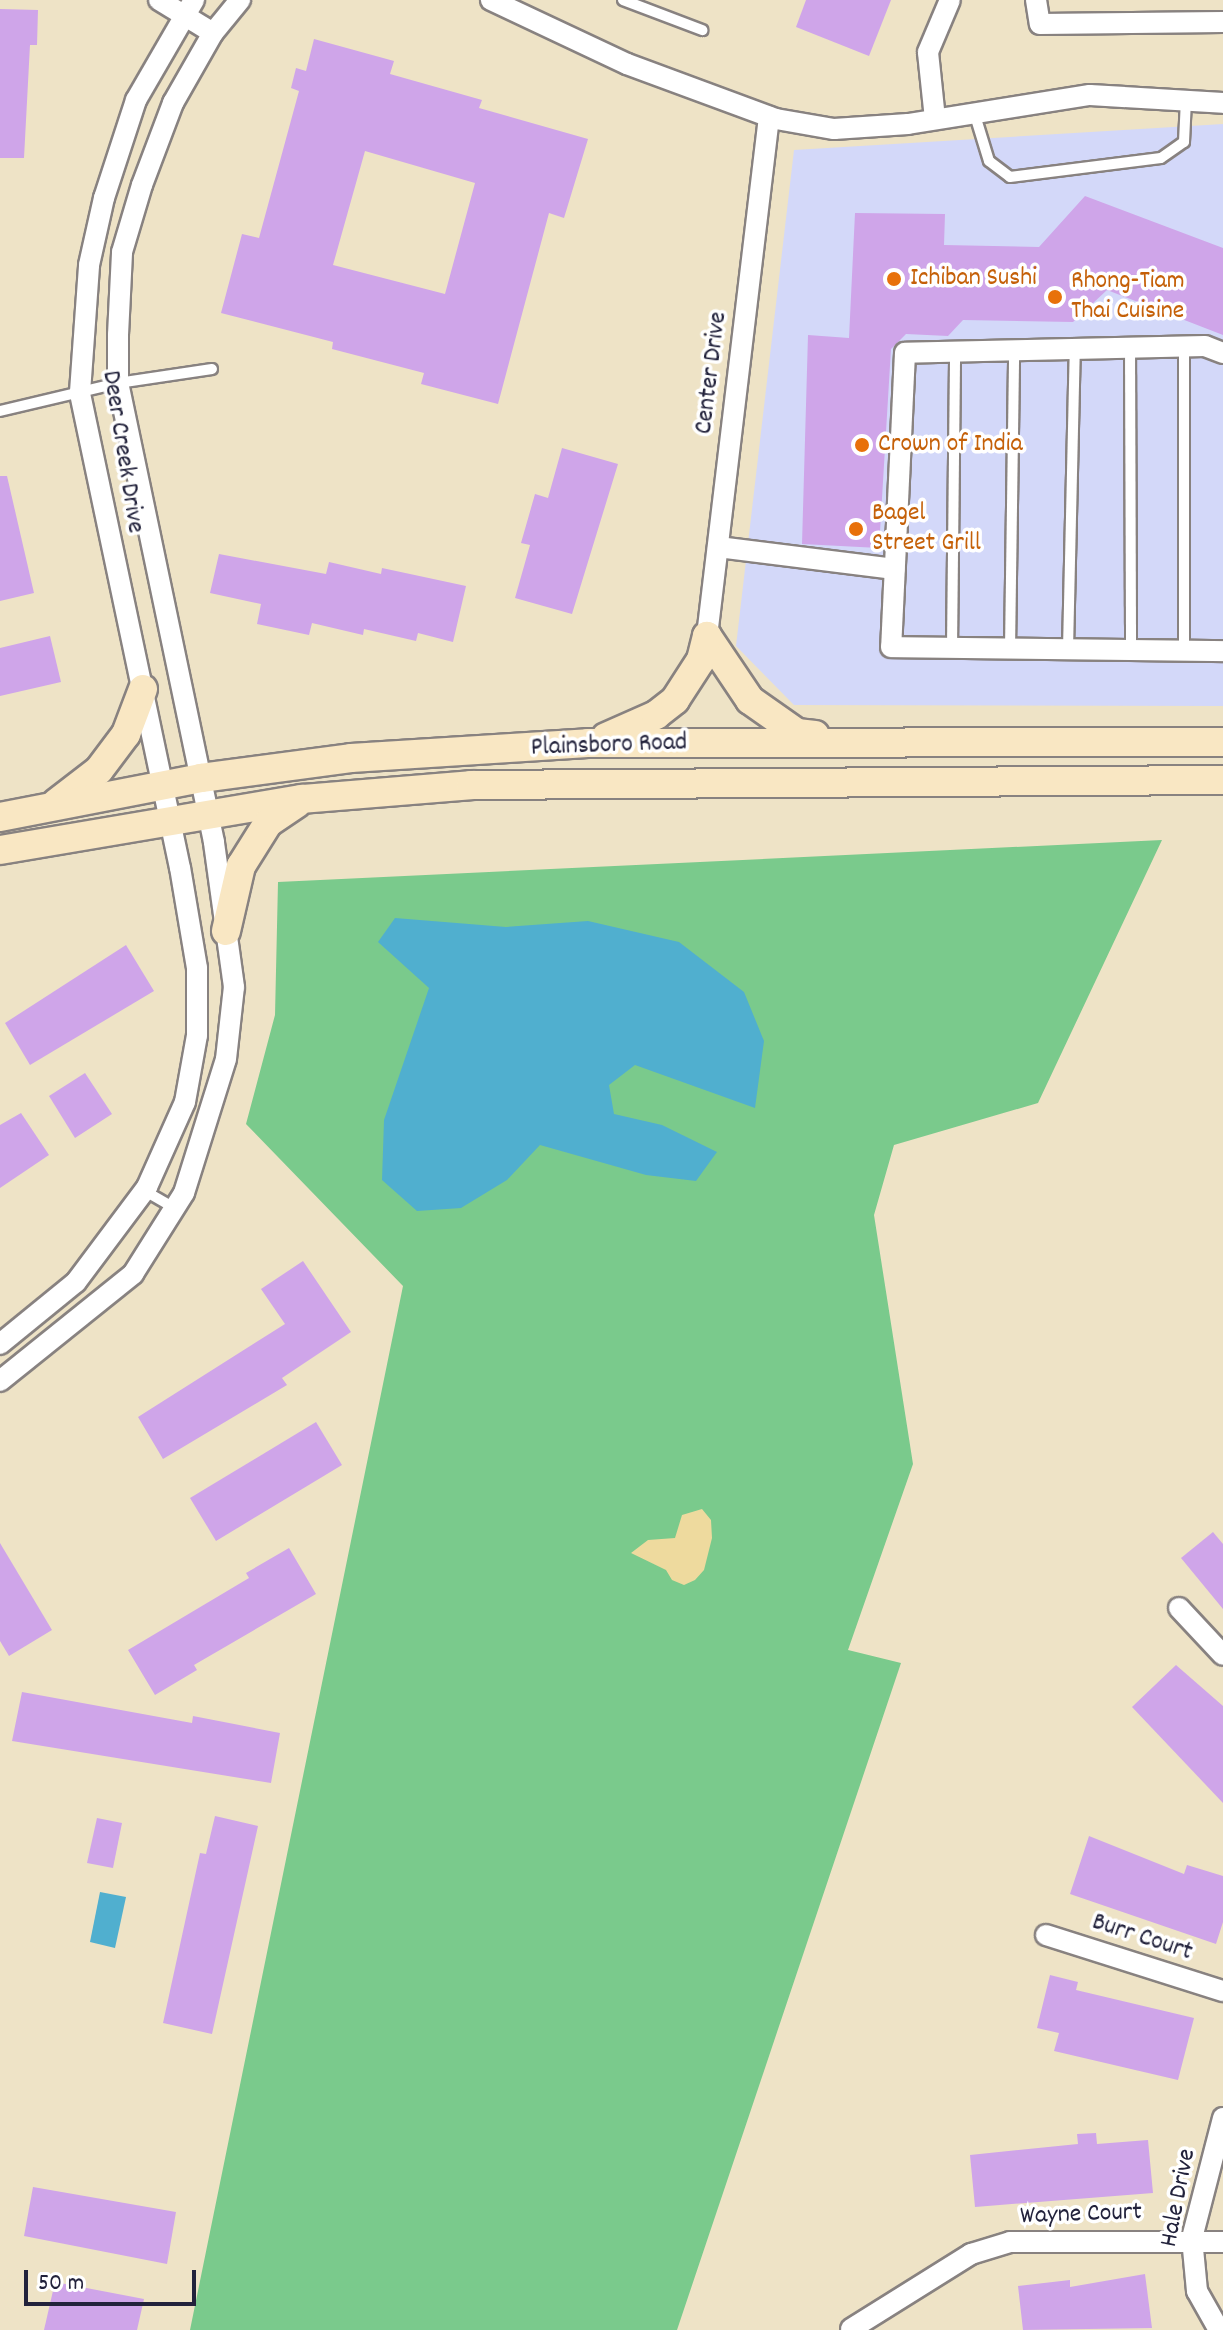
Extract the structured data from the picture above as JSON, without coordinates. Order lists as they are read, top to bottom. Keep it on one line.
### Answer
{"streets":{"street":["Center Drive","Deer Creek Drive","Plainsboro Road","Burr Court","Hale Drive","Wayne Court"]},"crossings":[["Deer Creek Drive","Plainsboro Road"],["Hale Drive","Wayne Court"]],"places":["Ichiban Sushi","Rhong-Tiam Thai Cuisine","Crown of India","Bagel Street Grill"],"scale_bar":"50 m"}
